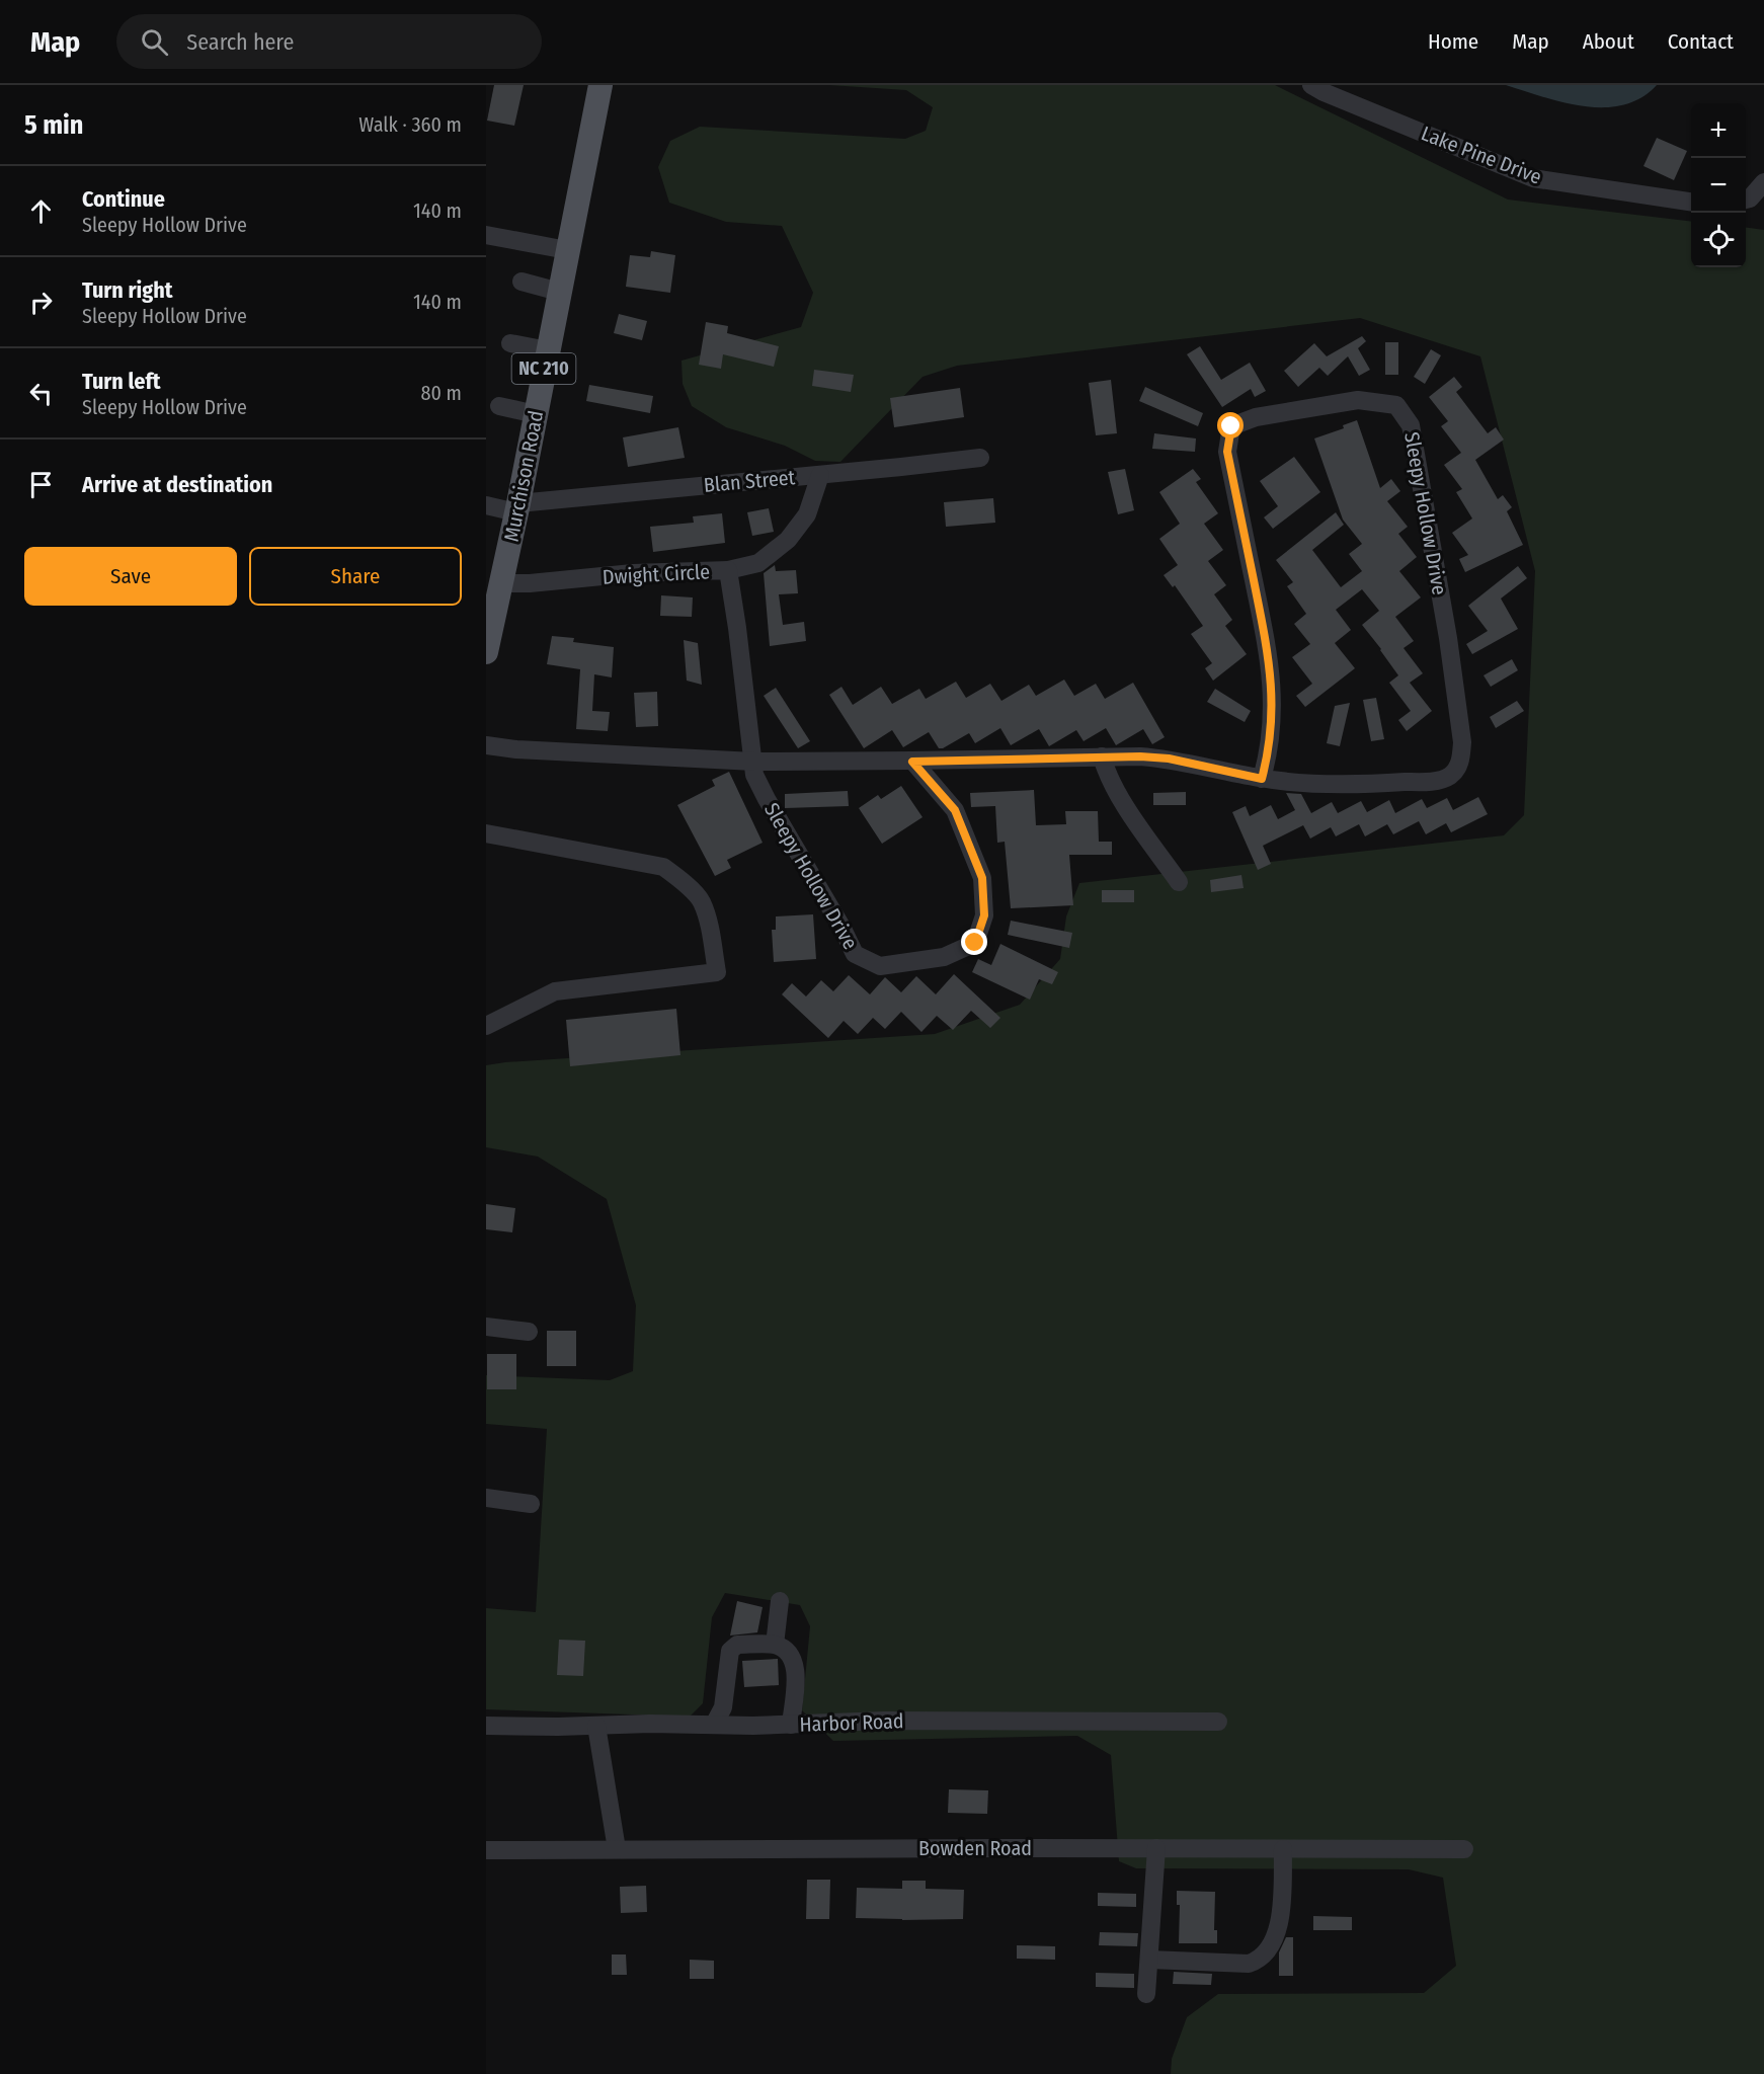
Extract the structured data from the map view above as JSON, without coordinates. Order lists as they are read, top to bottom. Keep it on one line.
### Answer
{"streets":{"main road":["NC 210","Murchison Road"],"street":["Lake Pine Drive","Blan Street","Sleepy Hollow Drive","Dwight Circle","Harbor Road","Bowden Road"]},"crossings":[["Murchison Road","Blan Street"],["Murchison Road","Dwight Circle"],["Sleepy Hollow Drive","Dwight Circle"]],"page":{"header":"Map","search":"Search here","nav":["Home","Map","About","Contact"],"heading":["5 min","Walk · 360 m"],"map_buttons":["+","−"],"list":[["Continue","Sleepy Hollow Drive","140 m"],["Turn right","Sleepy Hollow Drive","140 m"],["Turn left","Sleepy Hollow Drive","80 m"],"Arrive at destination"],"buttons":["Save","Share"]}}
